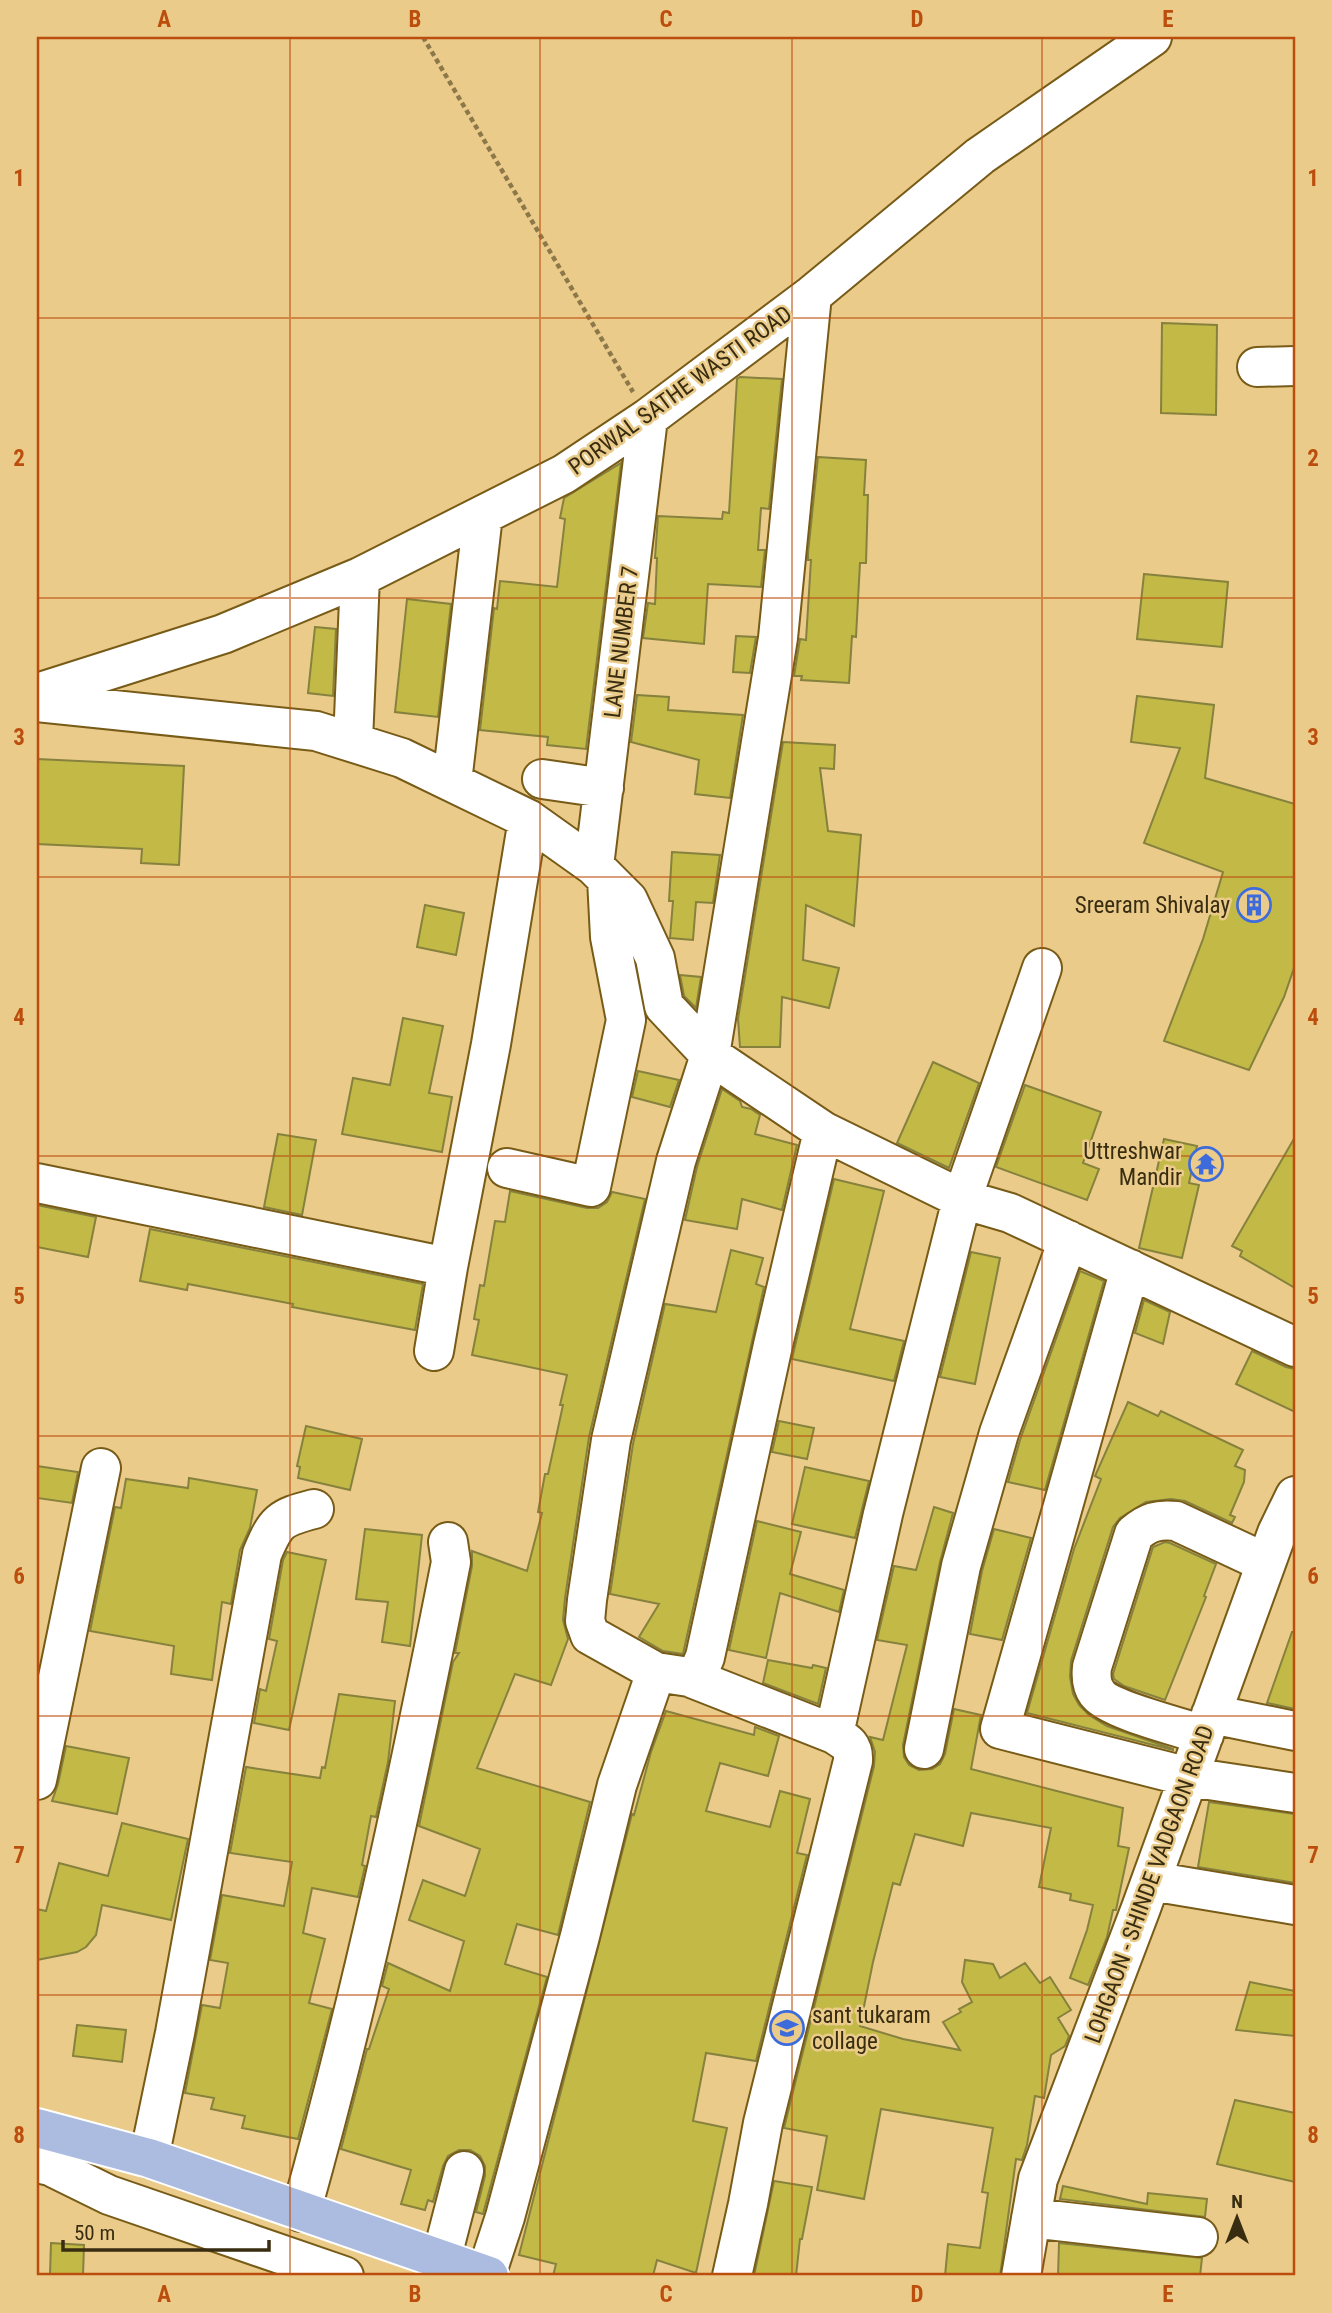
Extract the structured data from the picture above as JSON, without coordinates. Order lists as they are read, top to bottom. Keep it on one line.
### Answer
{"streets":{"street":["PORWAL SATHE WASTI ROAD","LANE NUMBER 7","LOHGAON - SHINDE VADGAON ROAD"]},"crossings":[["PORWAL SATHE WASTI ROAD","LANE NUMBER 7"]],"places":{"building":["Sreeram Shivalay"],"temple":["Uttreshwar Mandir"],"school or university":["sant tukaram collage"]},"scale_bar":"50 m","north":"top","grid":{"columns":["A","B","C","D","E"],"rows":["1","2","3","4","5","6","7","8"]}}
